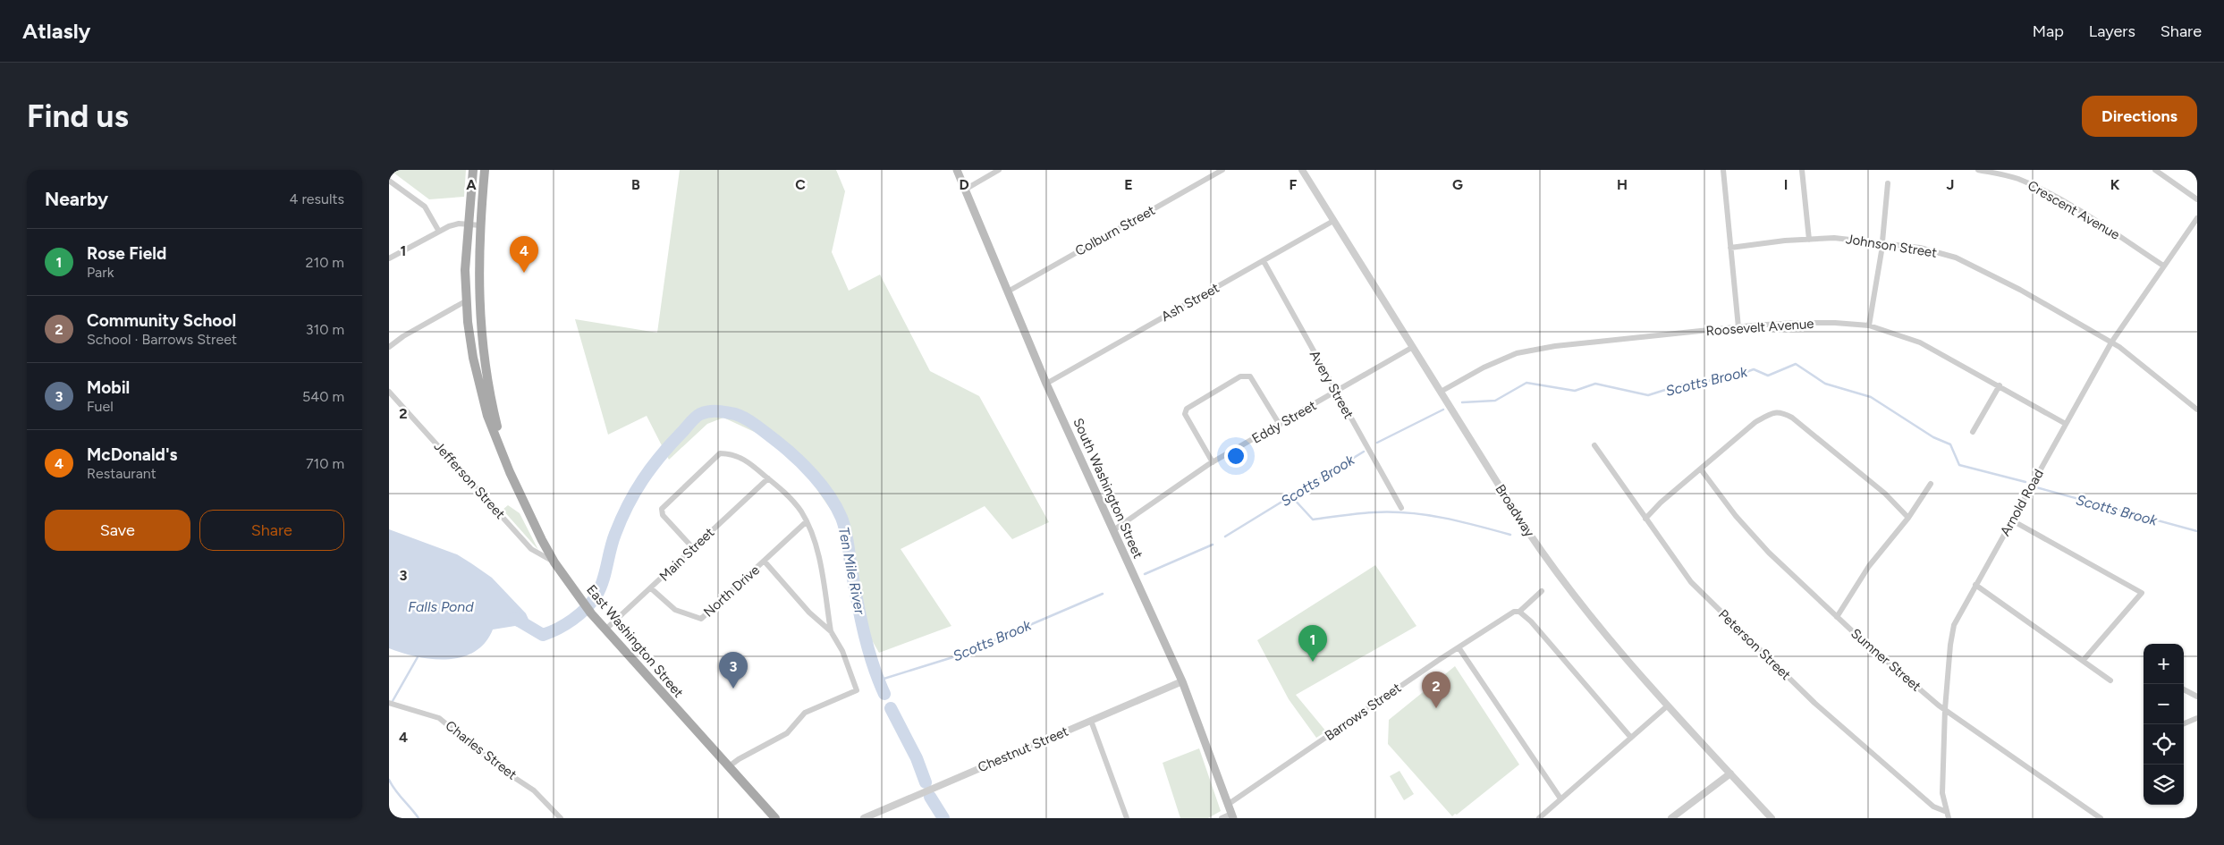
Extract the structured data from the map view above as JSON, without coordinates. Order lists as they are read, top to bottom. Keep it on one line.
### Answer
{"streets":{"main road":["South Washington Street","East Washington Street"],"street":["Crescent Avenue","Colburn Street","Johnson Street","Ash Street","Roosevelt Avenue","Avery Street","Eddy Street","Jefferson Street","Arnold Road","Broadway","Main Street","North Drive","Peterson Street","Sumner Street","Barrows Street","Chestnut Street","Charles Street"]},"crossings":[["Crescent Avenue","Arnold Road"],["Colburn Street","South Washington Street"],["Johnson Street","Arnold Road"],["Ash Street","Avery Street"],["Ash Street","South Washington Street"],["Ash Street","Broadway"],["Roosevelt Avenue","Arnold Road"],["Roosevelt Avenue","Broadway"],["Avery Street","Eddy Street"],["Eddy Street","South Washington Street"],["Eddy Street","Broadway"],["Jefferson Street","East Washington Street"],["South Washington Street","Barrows Street"],["South Washington Street","Chestnut Street"],["Arnold Road","Peterson Street"],["Arnold Road","Sumner Street"],["Main Street","North Drive"],["Main Street","East Washington Street"]],"water":["Scotts Brook","Ten Mile River","Falls Pond"],"page":{"header":"Atlasly","nav":["Map","Layers","Share"],"buttons":["Directions",["Save","Share"]],"title":"Find us","heading":["Nearby","4 results"],"list":[{"mark":"1","name":"Rose Field","note":"Park","value":"210 m"},{"mark":"2","name":"Community School","note":"School · Barrows Street","value":"310 m"},{"mark":"3","name":"Mobil","note":"Fuel","value":"540 m"},{"mark":"4","name":"McDonald's","note":"Restaurant","value":"710 m"}],"pins":["4","1","3","2"],"map_buttons":["+","−"]},"grid":{"columns":["A","B","C","D","E","F","G","H","I","J","K"],"rows":["1","2","3","4"]}}
